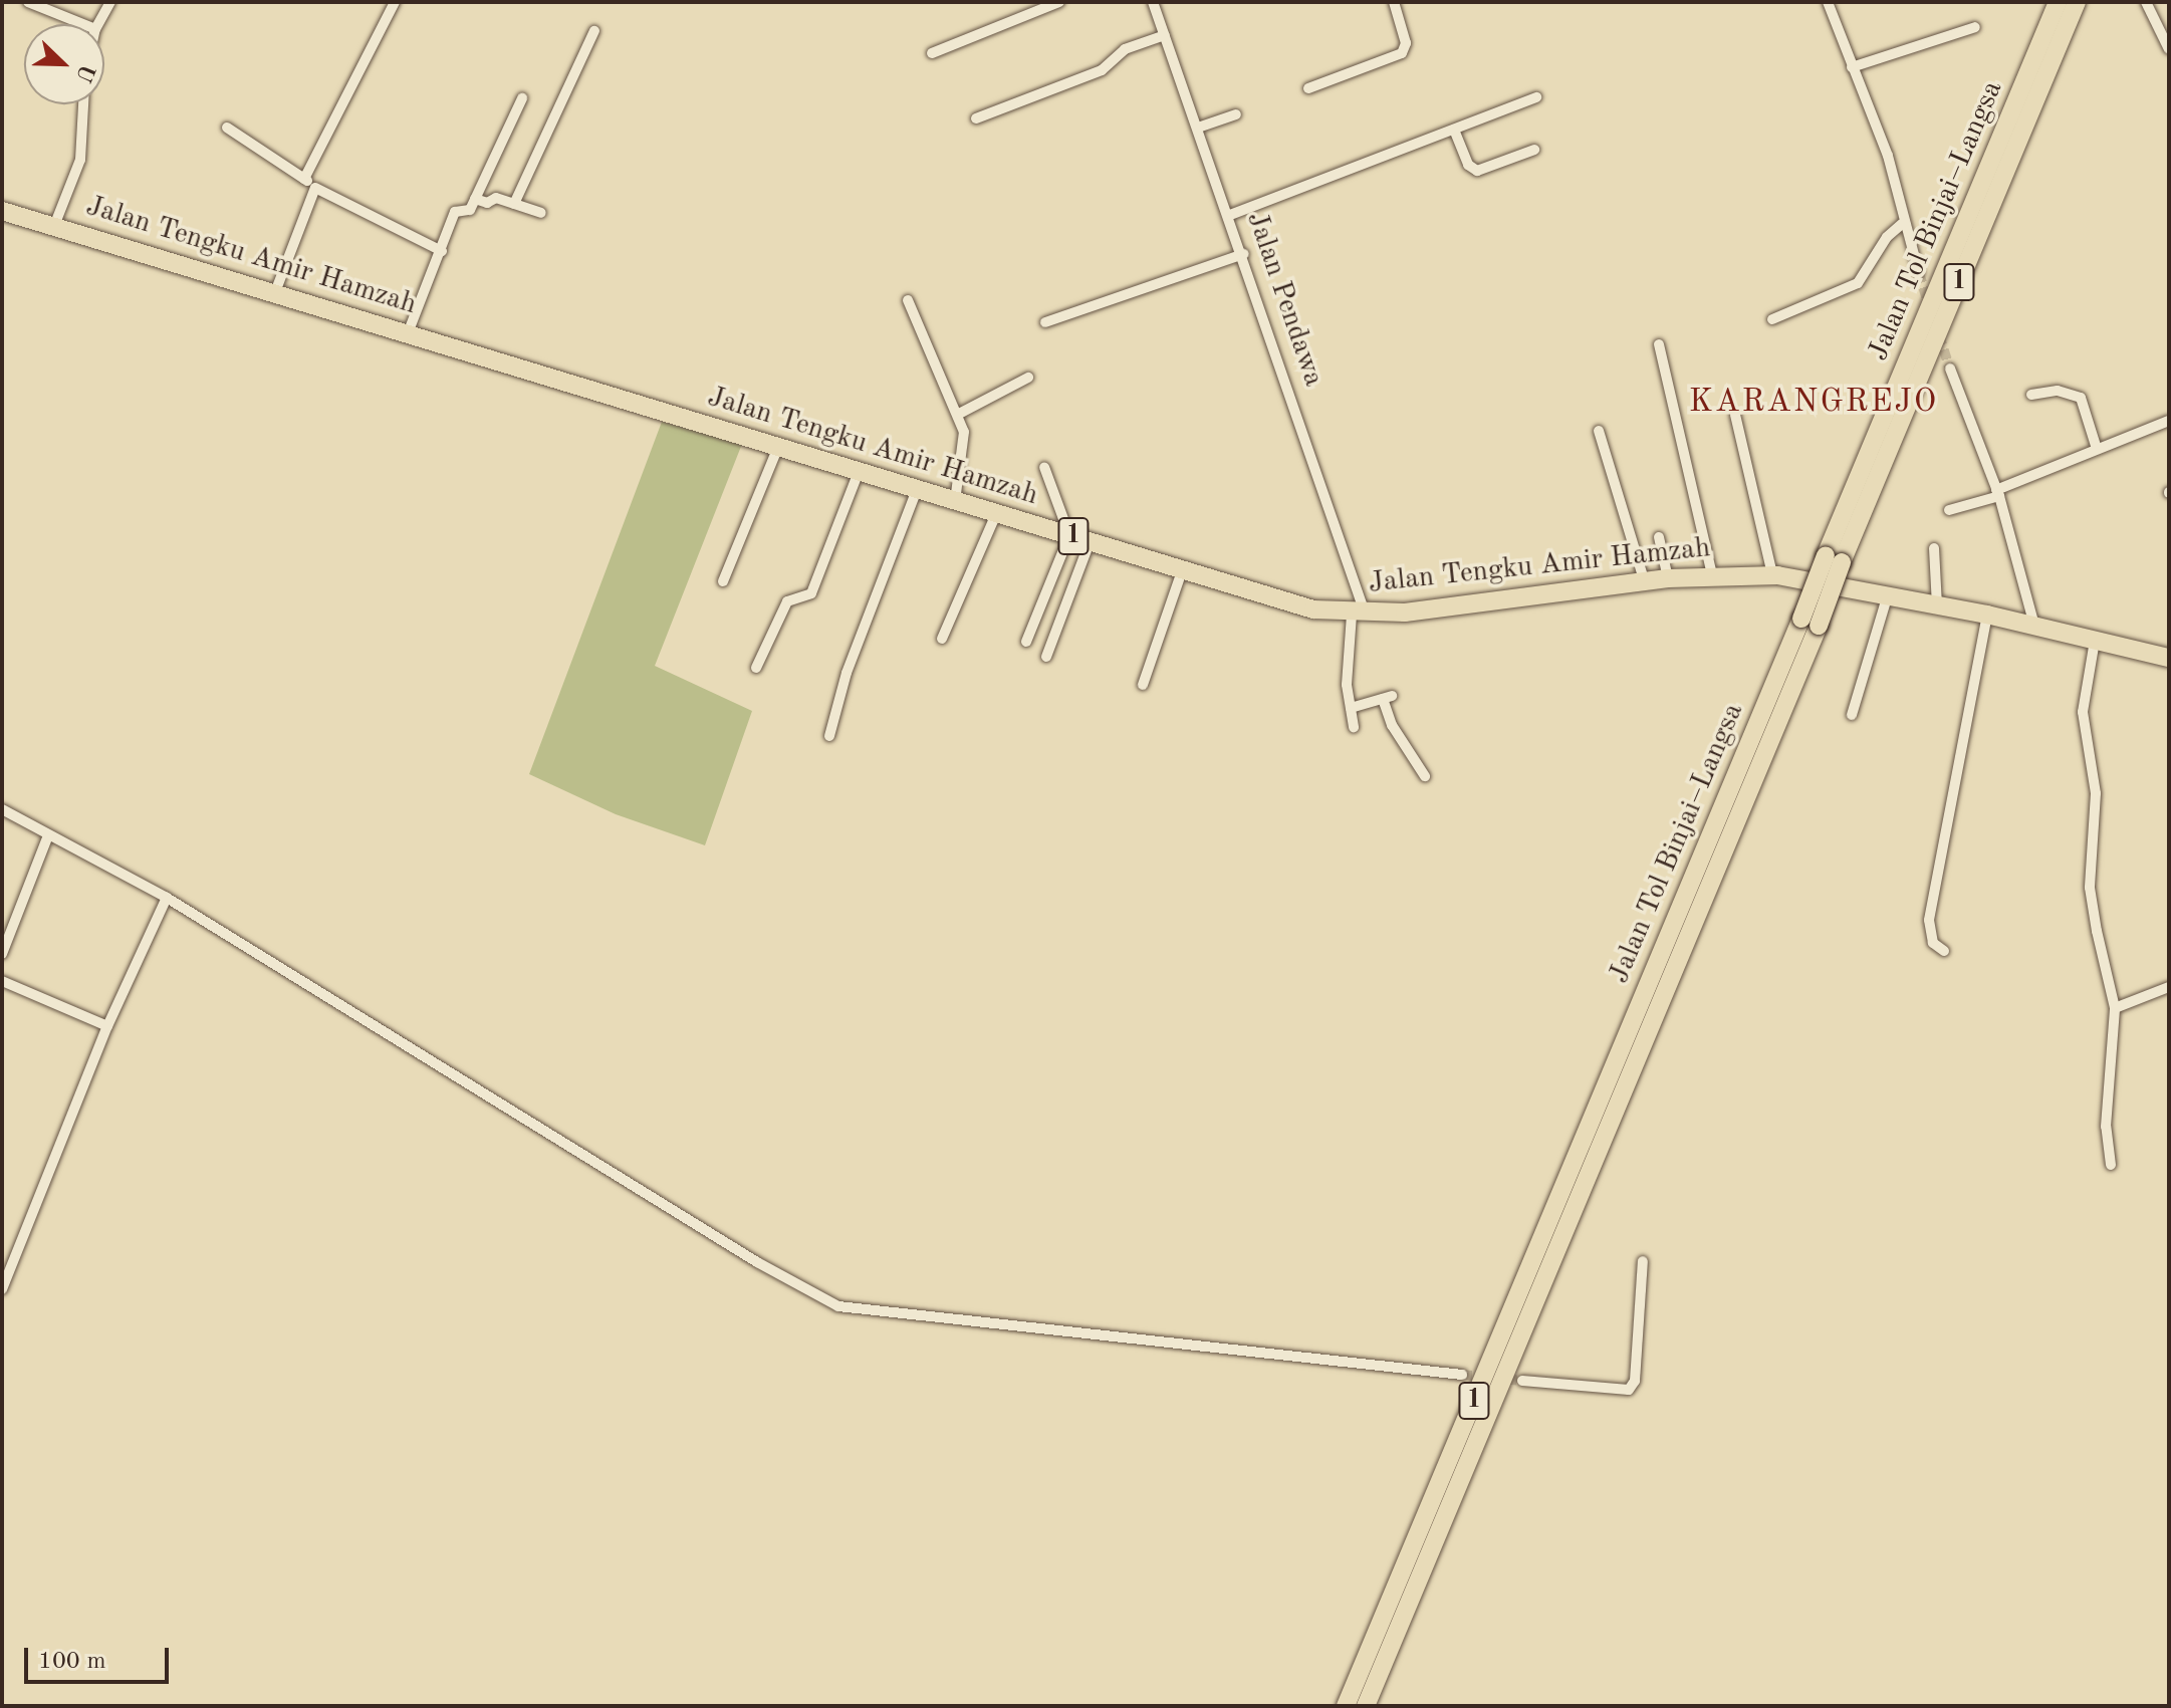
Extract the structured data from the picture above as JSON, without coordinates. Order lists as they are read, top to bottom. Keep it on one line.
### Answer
{"streets":{"highway":["Jalan Tol Binjai–Langsa","Jalan Tengku Amir Hamzah","1"],"street":["Jalan Pendawa"]},"crossings":[["Jalan Tengku Amir Hamzah","Jalan Pendawa"]],"districts":["KARANGREJO"],"scale_bar":"100 m","north":"bottom right"}
